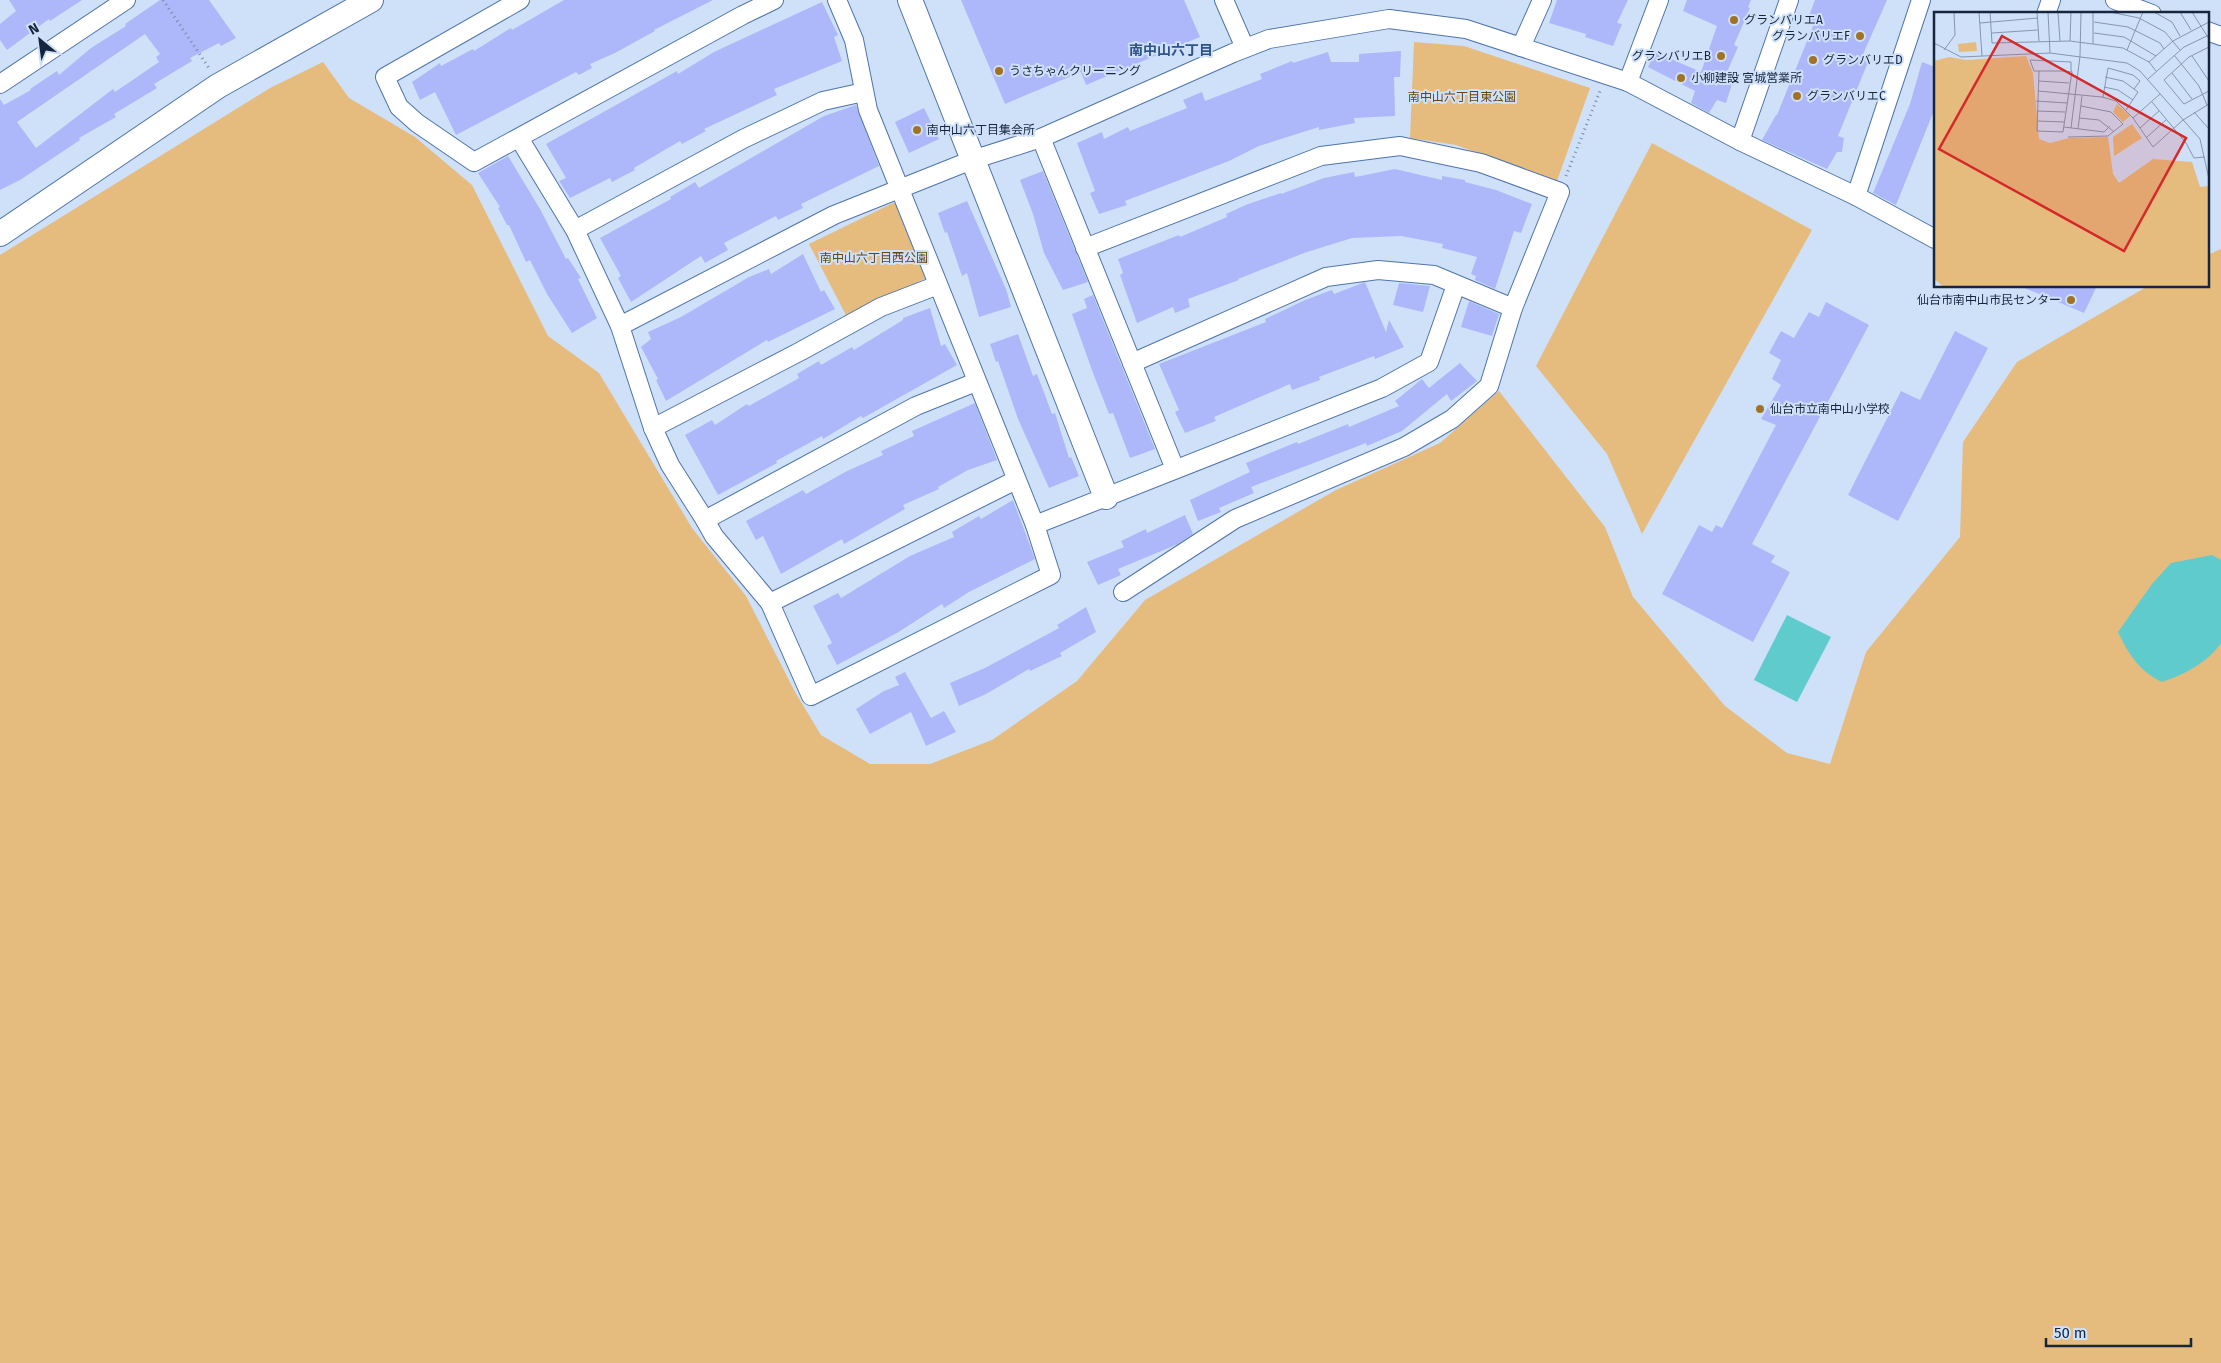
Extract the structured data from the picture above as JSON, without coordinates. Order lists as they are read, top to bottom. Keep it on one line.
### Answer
{"districts":["南中山六丁目"],"parks":["南中山六丁目東公園","南中山六丁目西公園"],"places":["グランバリエA","グランバリエF","グランバリエB","グランバリエD","うさちゃんクリーニング","小柳建設 宮城営業所","グランバリエC","南中山六丁目集会所","仙台市南中山市民センター","仙台市立南中山小学校"],"scale_bar":"50 m","north":"top left"}
